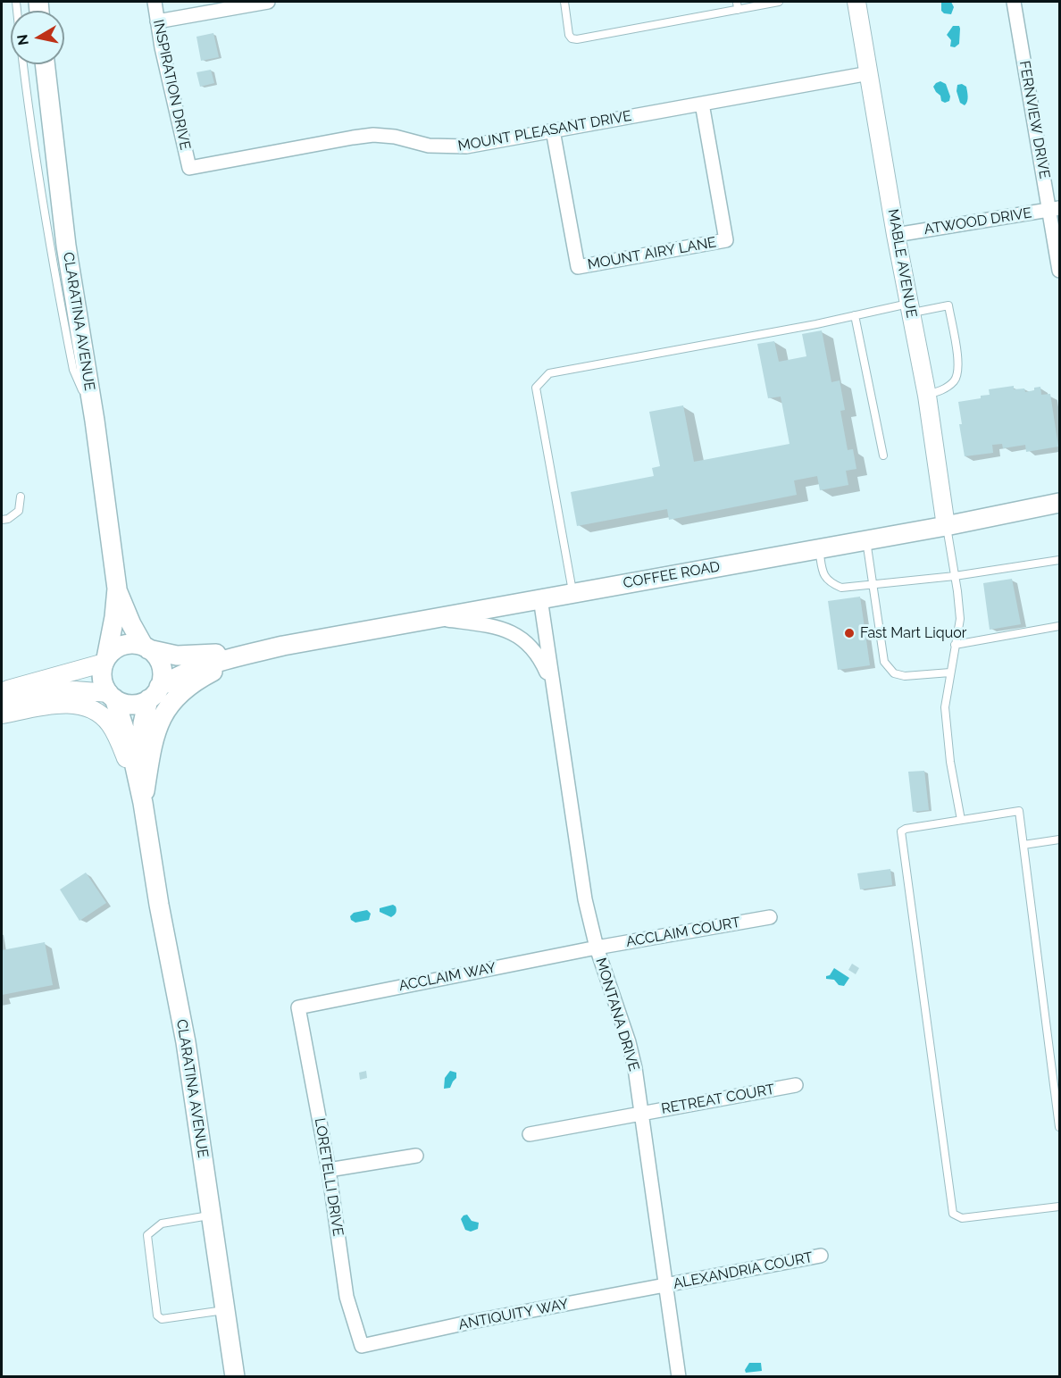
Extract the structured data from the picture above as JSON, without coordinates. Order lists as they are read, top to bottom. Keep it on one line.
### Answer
{"streets":{"main road":["CLARATINA AVENUE","COFFEE ROAD"],"street":["INSPIRATION DRIVE","FERNVIEW DRIVE","MOUNT PLEASANT DRIVE","ATWOOD DRIVE","MOUNT AIRY LANE","MABLE AVENUE","ACCLAIM COURT","ACCLAIM WAY","MONTANA DRIVE","RETREAT COURT","LORETELLI DRIVE","ALEXANDRIA COURT","ANTIQUITY WAY"]},"crossings":[["INSPIRATION DRIVE","MOUNT PLEASANT DRIVE"],["FERNVIEW DRIVE","ATWOOD DRIVE"],["MOUNT PLEASANT DRIVE","MOUNT AIRY LANE"],["MOUNT PLEASANT DRIVE","MABLE AVENUE"],["ATWOOD DRIVE","MABLE AVENUE"],["MABLE AVENUE","COFFEE ROAD"],["CLARATINA AVENUE","COFFEE ROAD"],["COFFEE ROAD","MONTANA DRIVE"],["ACCLAIM COURT","ACCLAIM WAY"],["ACCLAIM COURT","MONTANA DRIVE"],["ACCLAIM WAY","MONTANA DRIVE"],["ACCLAIM WAY","LORETELLI DRIVE"],["MONTANA DRIVE","RETREAT COURT"],["MONTANA DRIVE","ALEXANDRIA COURT"],["MONTANA DRIVE","ANTIQUITY WAY"],["LORETELLI DRIVE","ANTIQUITY WAY"],["ALEXANDRIA COURT","ANTIQUITY WAY"]],"places":["Fast Mart Liquor"],"north":"left"}
